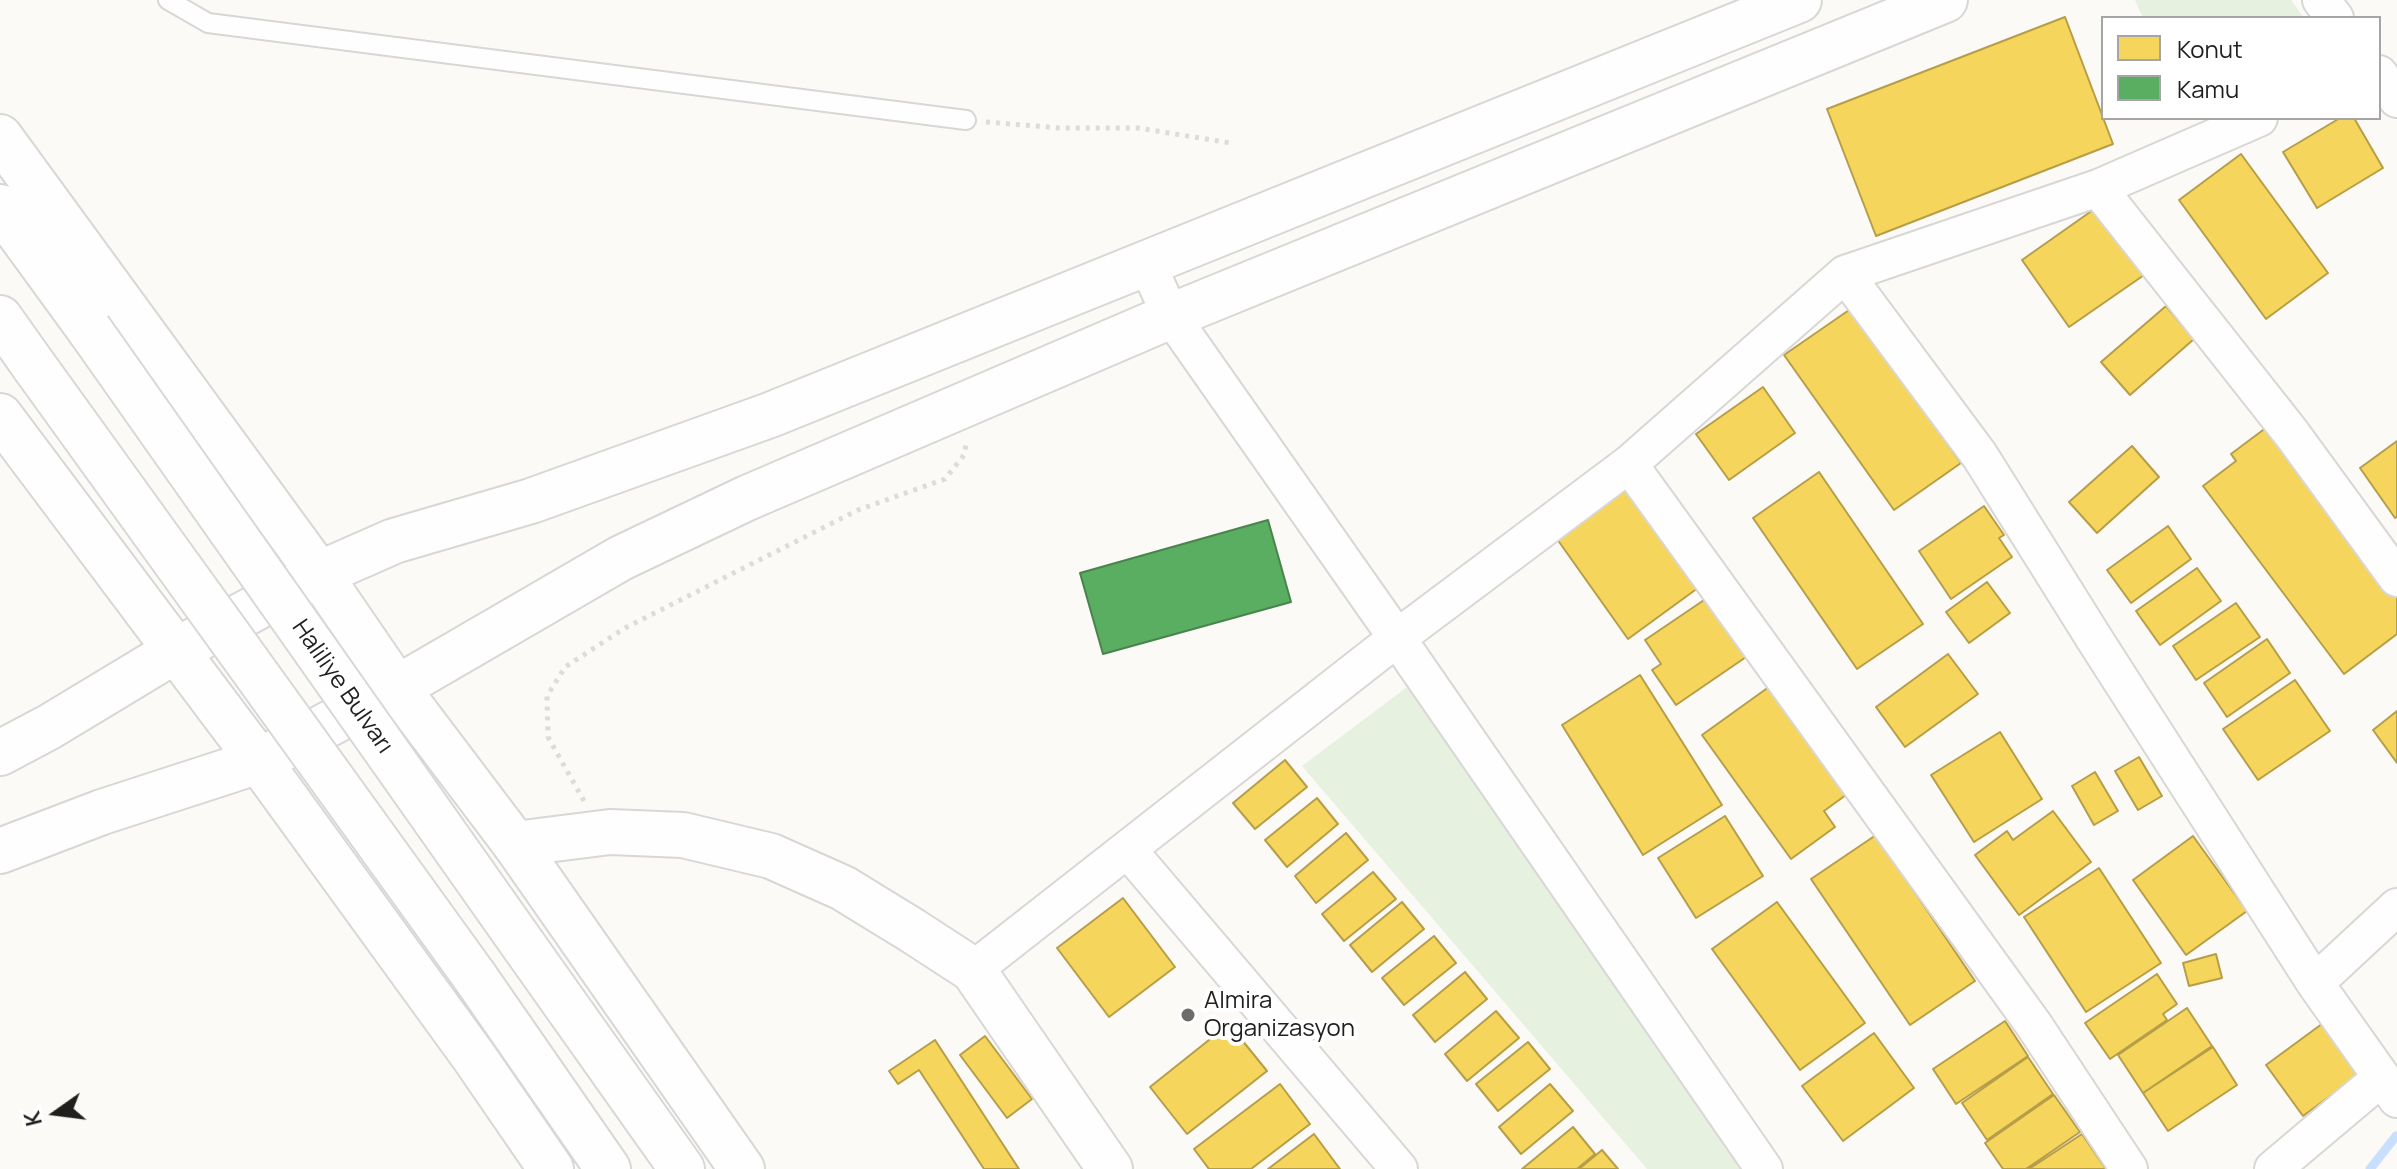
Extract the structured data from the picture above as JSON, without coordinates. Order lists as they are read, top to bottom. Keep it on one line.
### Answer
{"streets":{"main road":["Haliliye Bulvarı"]},"places":["Almira Organizasyon"],"legend":["Konut","Kamu"],"north":"left"}
